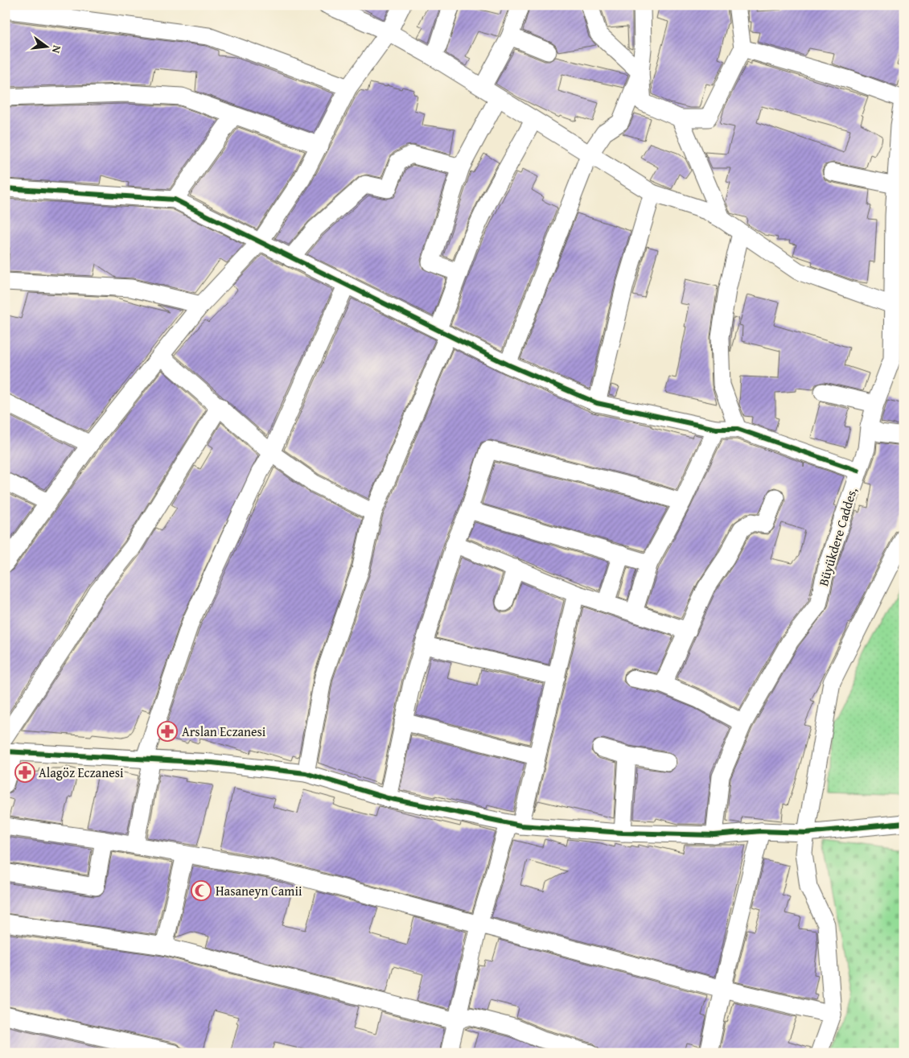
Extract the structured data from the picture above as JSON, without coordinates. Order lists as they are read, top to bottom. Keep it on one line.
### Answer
{"streets":{"street":["Büyükdere Caddes,"]},"places":{"pharmacy":["Arslan Eczanesi","Alagöz Eczanesi"],"mosque":["Hasaneyn Camii"]},"north":"right"}
